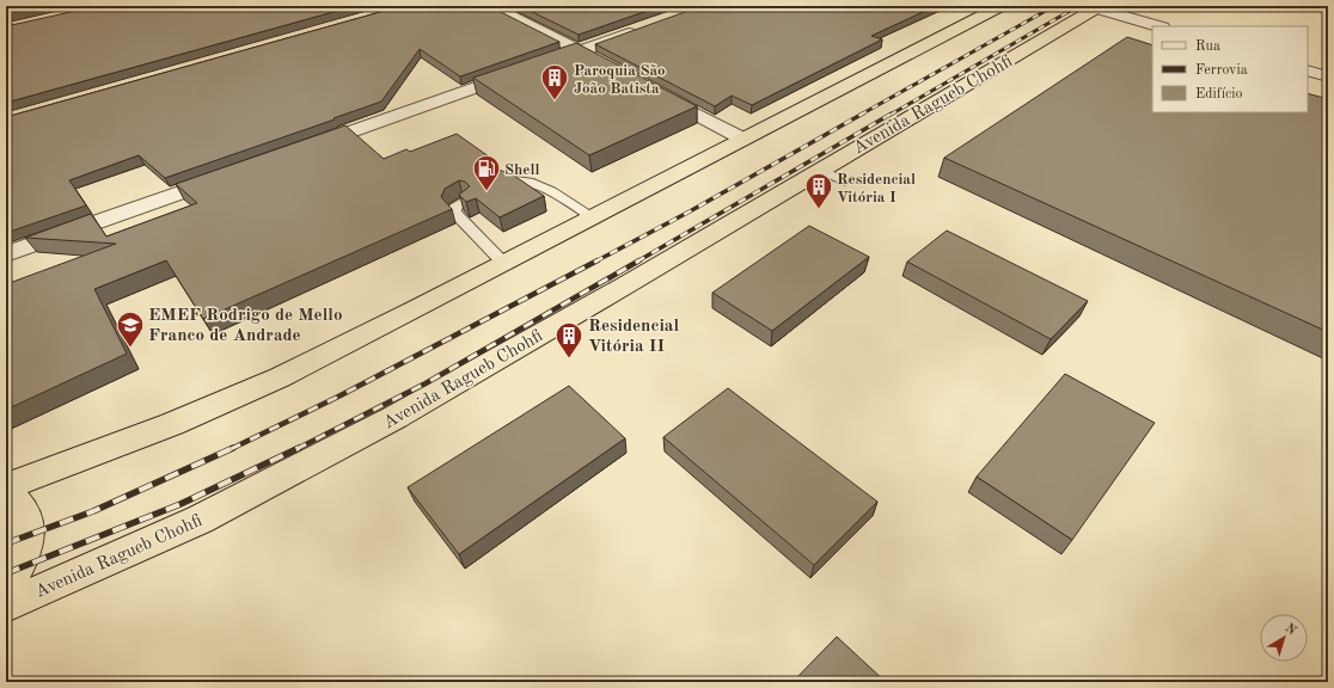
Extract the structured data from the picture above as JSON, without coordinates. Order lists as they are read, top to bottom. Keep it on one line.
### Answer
{"streets":{"highway":["Avenida Ragueb Chohfi"]},"places":{"building":["Paroquia São João Batista","Residencial Vitória I","Residencial Vitória II"],"fuel station":["Shell"],"school or university":["EMEF Rodrigo de Mello Franco de Andrade"]},"legend":["Rua","Ferrovia","Edifício"],"north":"top right"}
